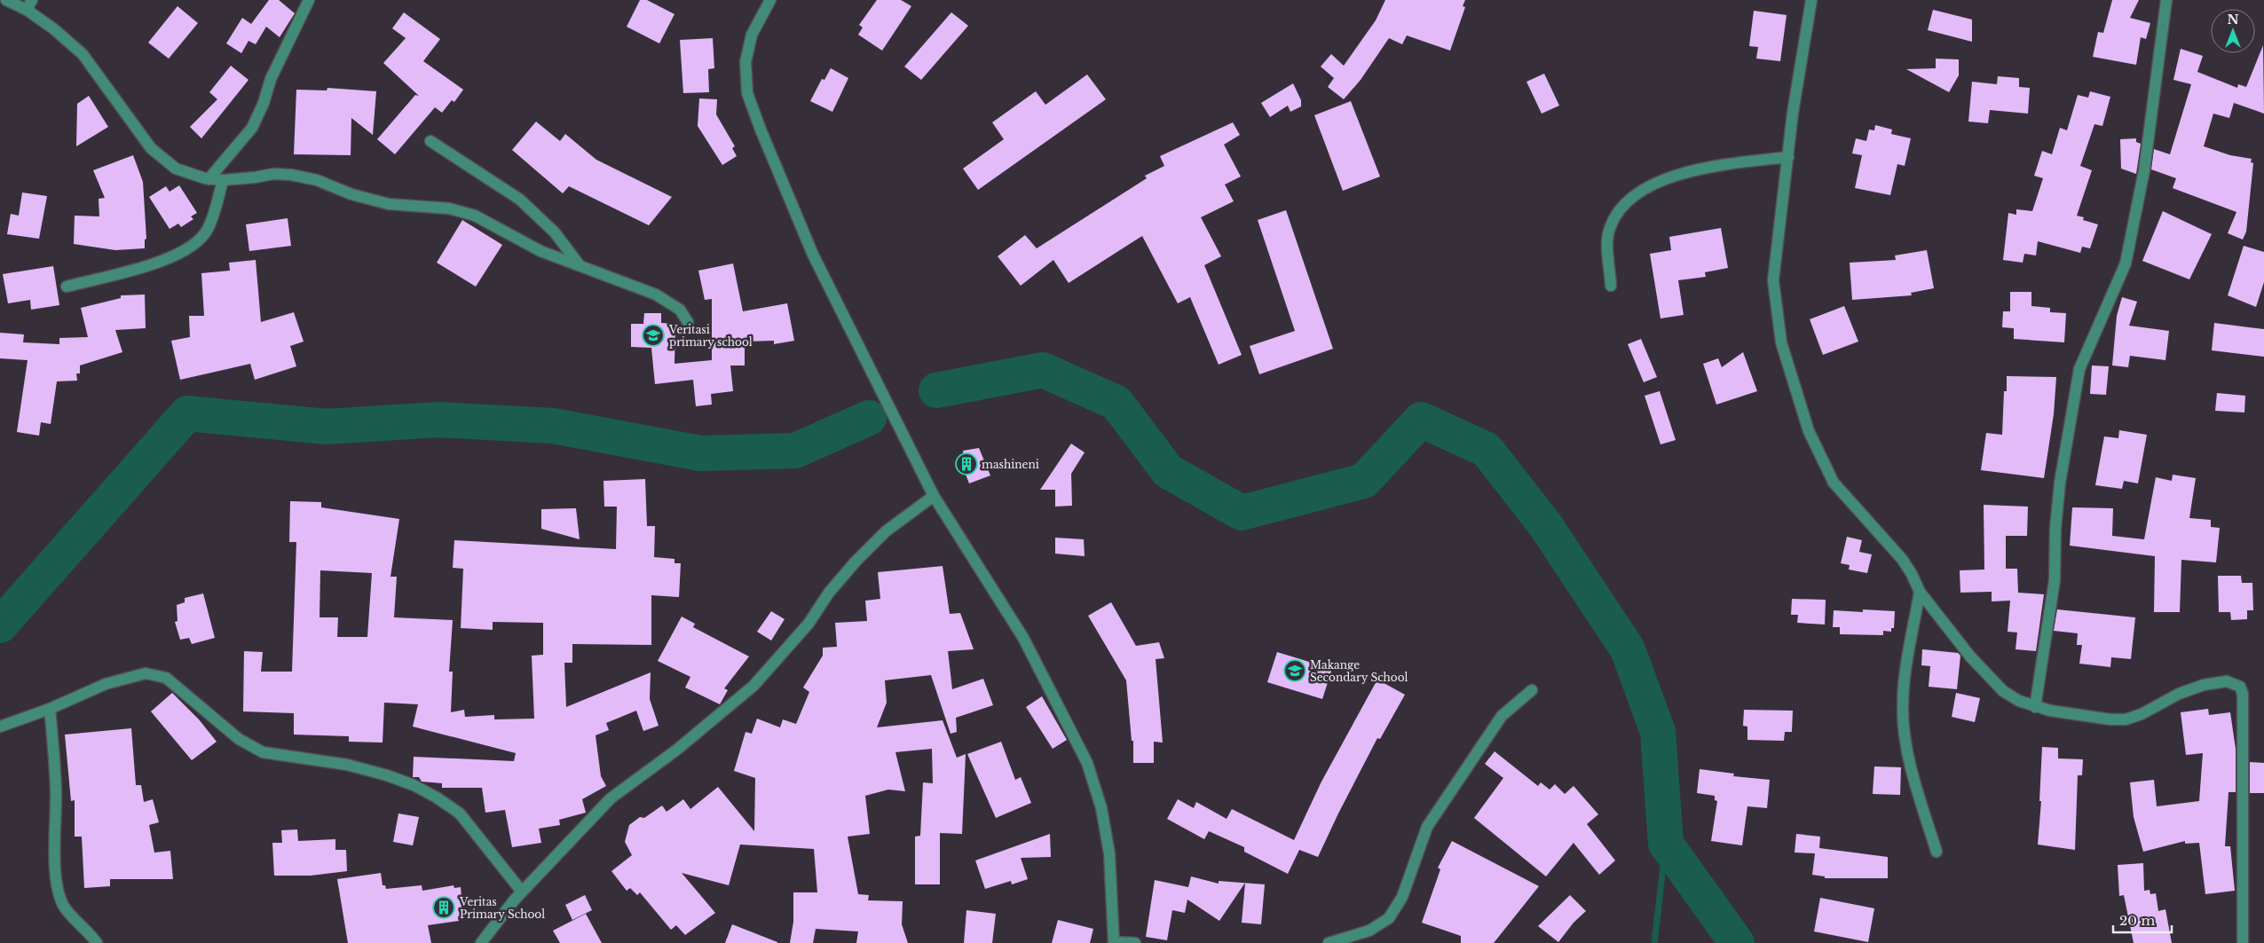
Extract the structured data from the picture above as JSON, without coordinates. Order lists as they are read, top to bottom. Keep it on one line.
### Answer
{"places":{"school or university":["Veritasi primary school","Makange Secondary School"],"building":["mashineni","Veritas Primary School"]},"scale_bar":"20 m","north":"top"}
